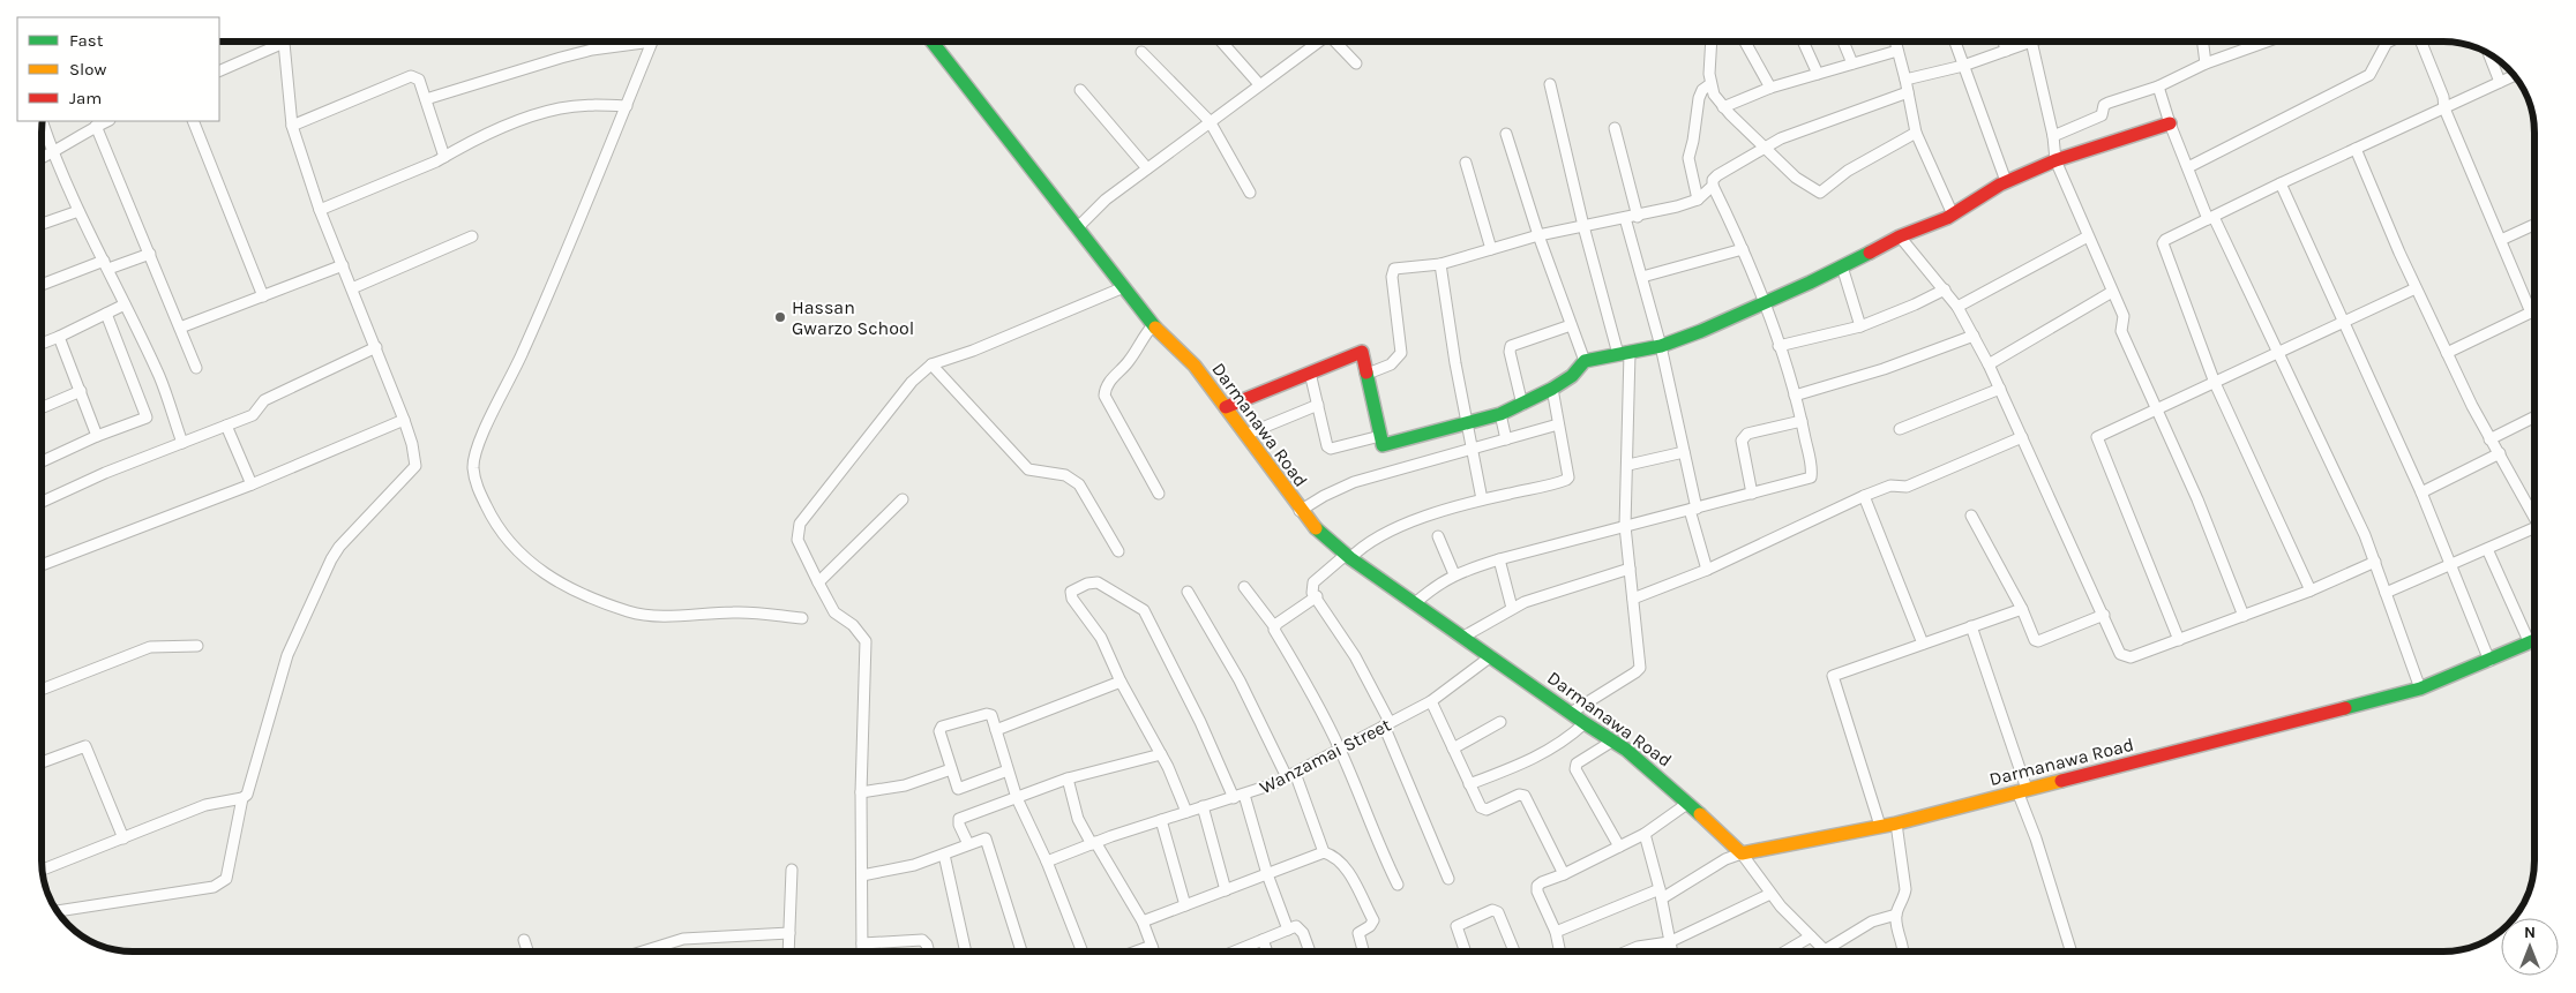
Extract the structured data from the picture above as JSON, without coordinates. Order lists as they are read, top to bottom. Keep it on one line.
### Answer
{"streets":{"street":["Darmanawa Road","Wanzamai Street"]},"crossings":[["Darmanawa Road","Wanzamai Street"]],"places":["Hassan Gwarzo School"],"legend":["Fast","Slow","Jam"],"north":"top"}
